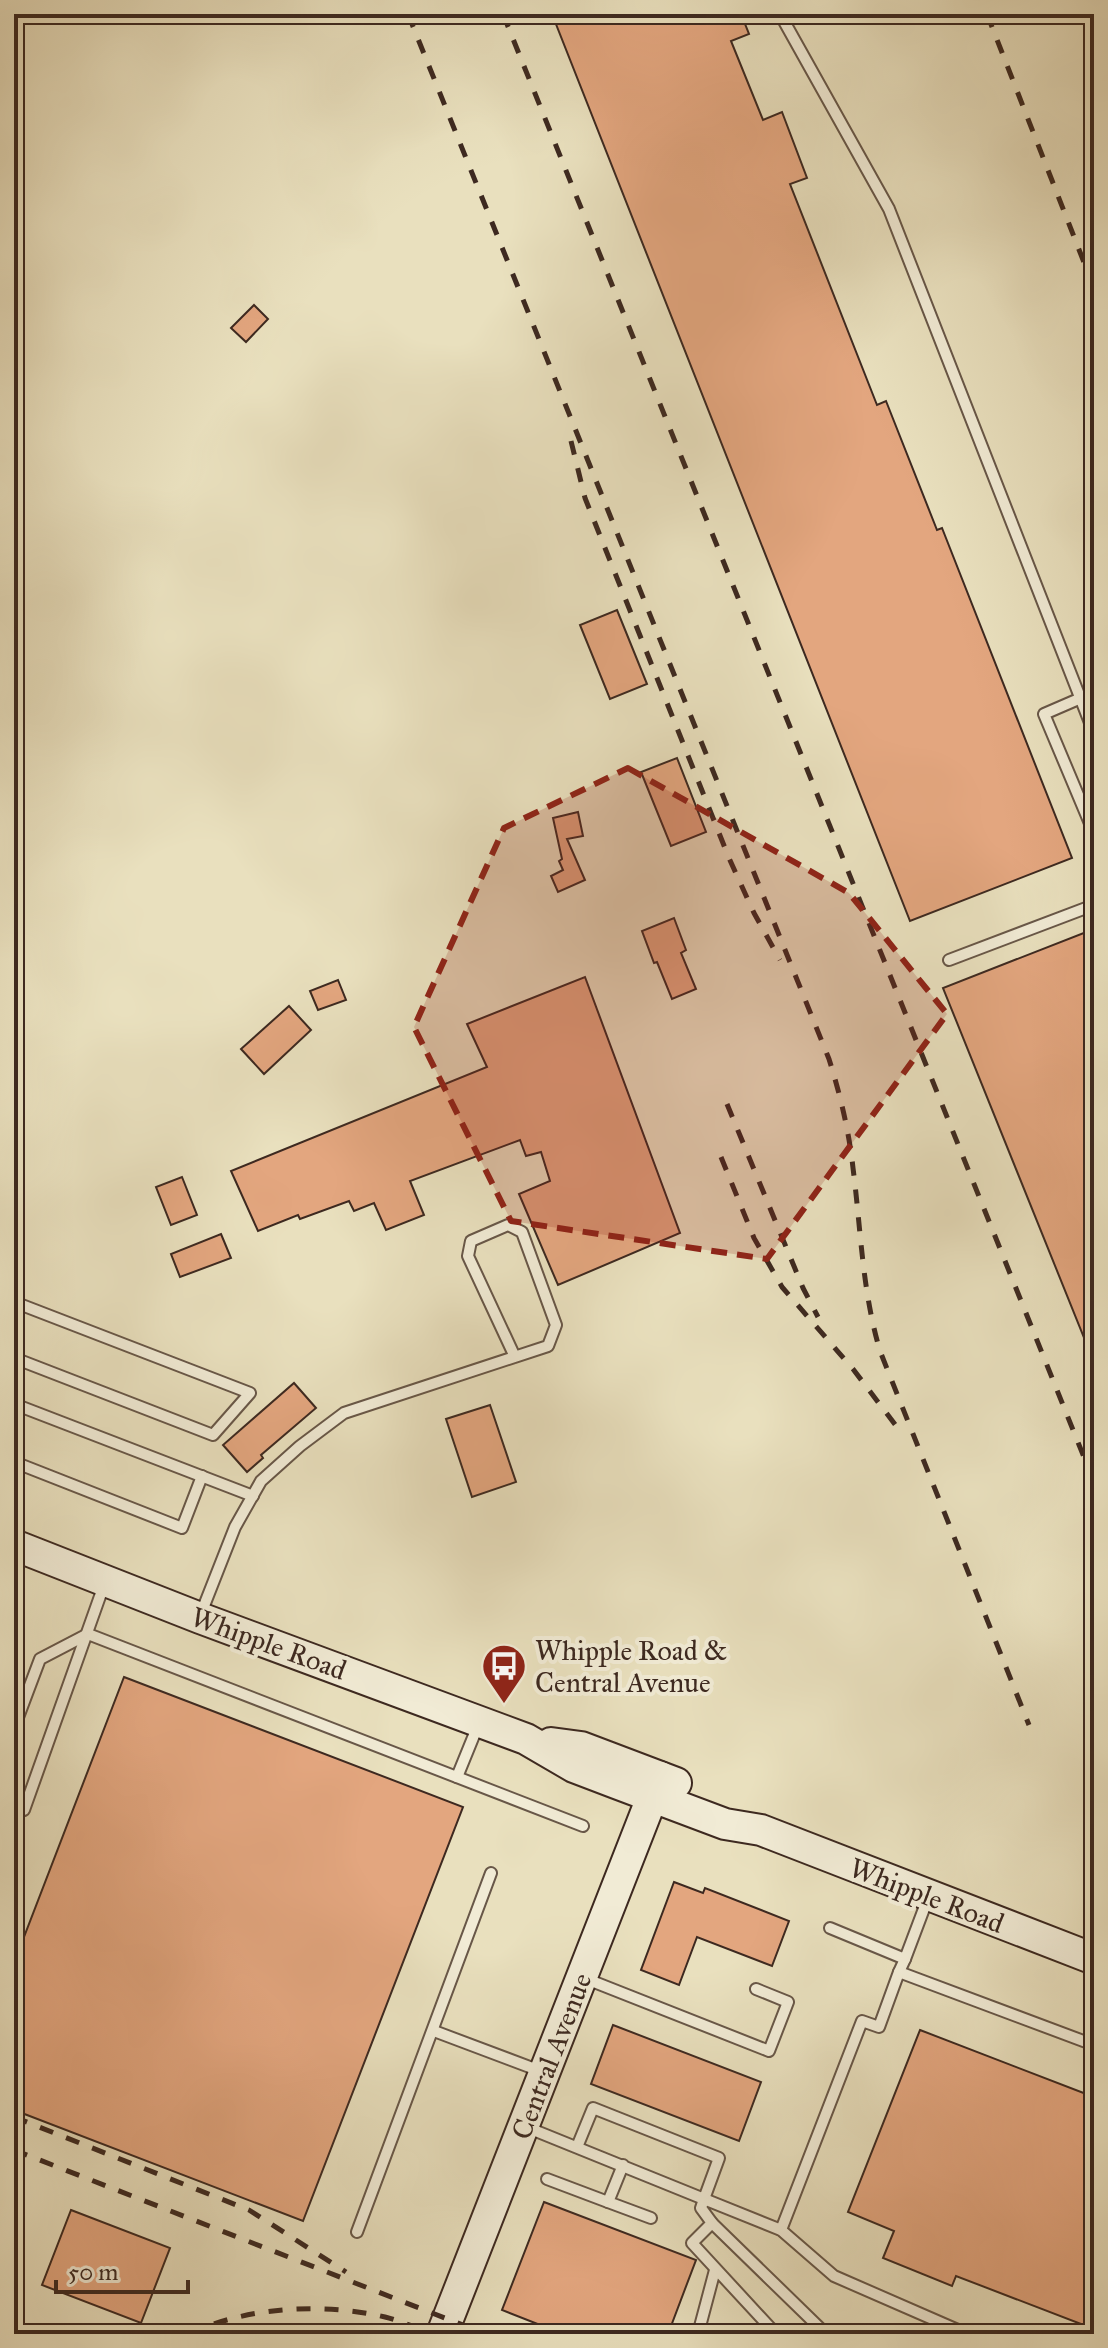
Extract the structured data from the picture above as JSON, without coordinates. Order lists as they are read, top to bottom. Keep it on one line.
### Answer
{"streets":{"main road":["Whipple Road","Central Avenue"]},"crossings":[["Whipple Road","Central Avenue"]],"places":{"bus stop":["Whipple Road & Central Avenue"]},"scale_bar":"50 m"}
